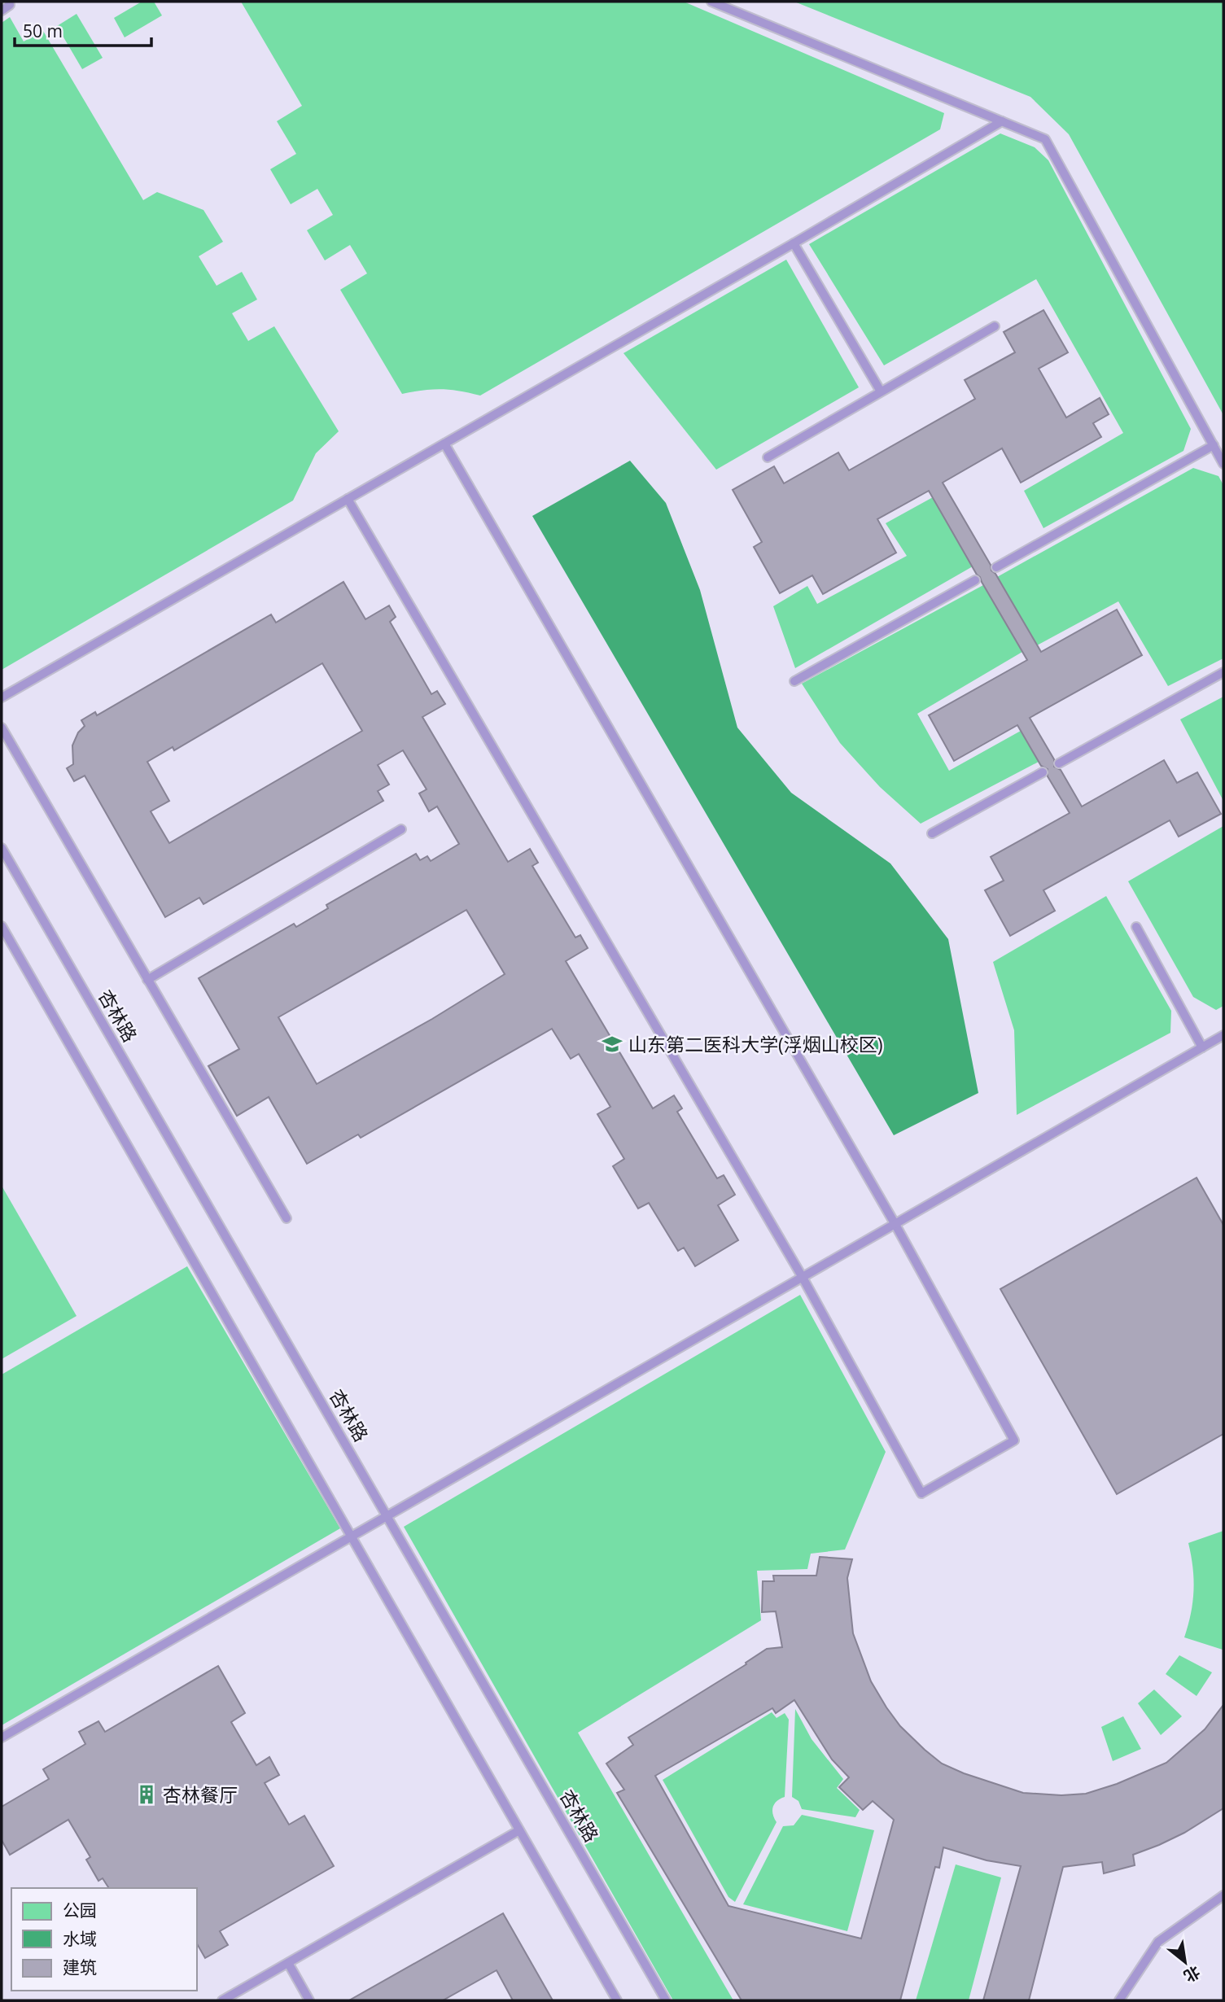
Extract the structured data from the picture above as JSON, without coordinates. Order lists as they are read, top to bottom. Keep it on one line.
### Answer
{"streets":{"lane":["杏林路"]},"places":{"school or university":["山东第二医科大学(浮烟山校区)"],"building":["杏林餐厅"]},"legend":["公园","水域","建筑"],"scale_bar":"50 m","north":"bottom right"}
